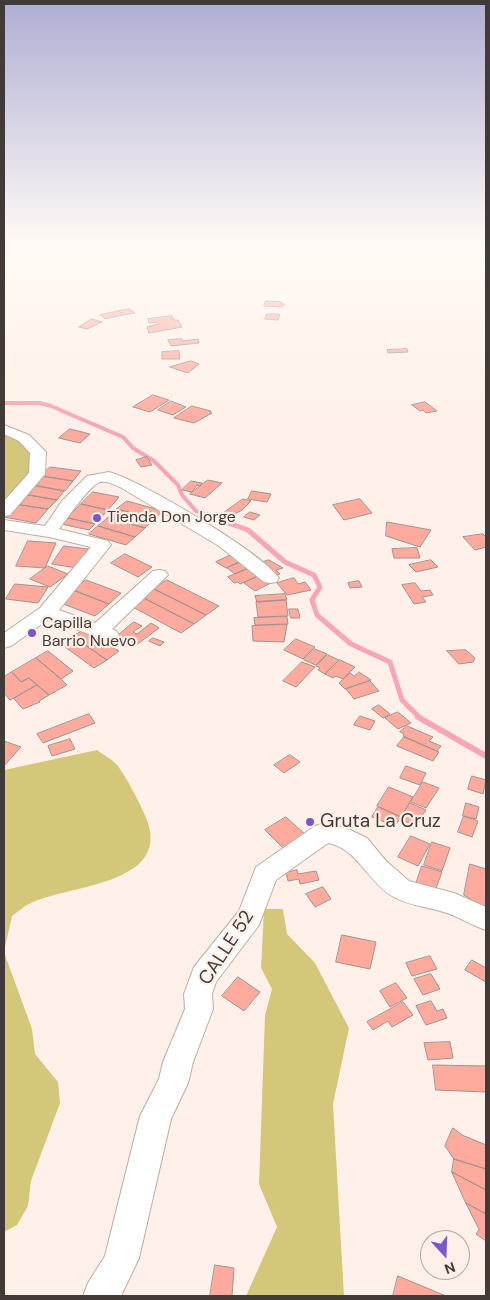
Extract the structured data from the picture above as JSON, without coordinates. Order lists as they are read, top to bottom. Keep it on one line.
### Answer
{"streets":{"street":["CALLE 52"]},"places":["Tienda Don Jorge","Capilla Barrio Nuevo","Gruta La Cruz"],"north":"bottom"}
